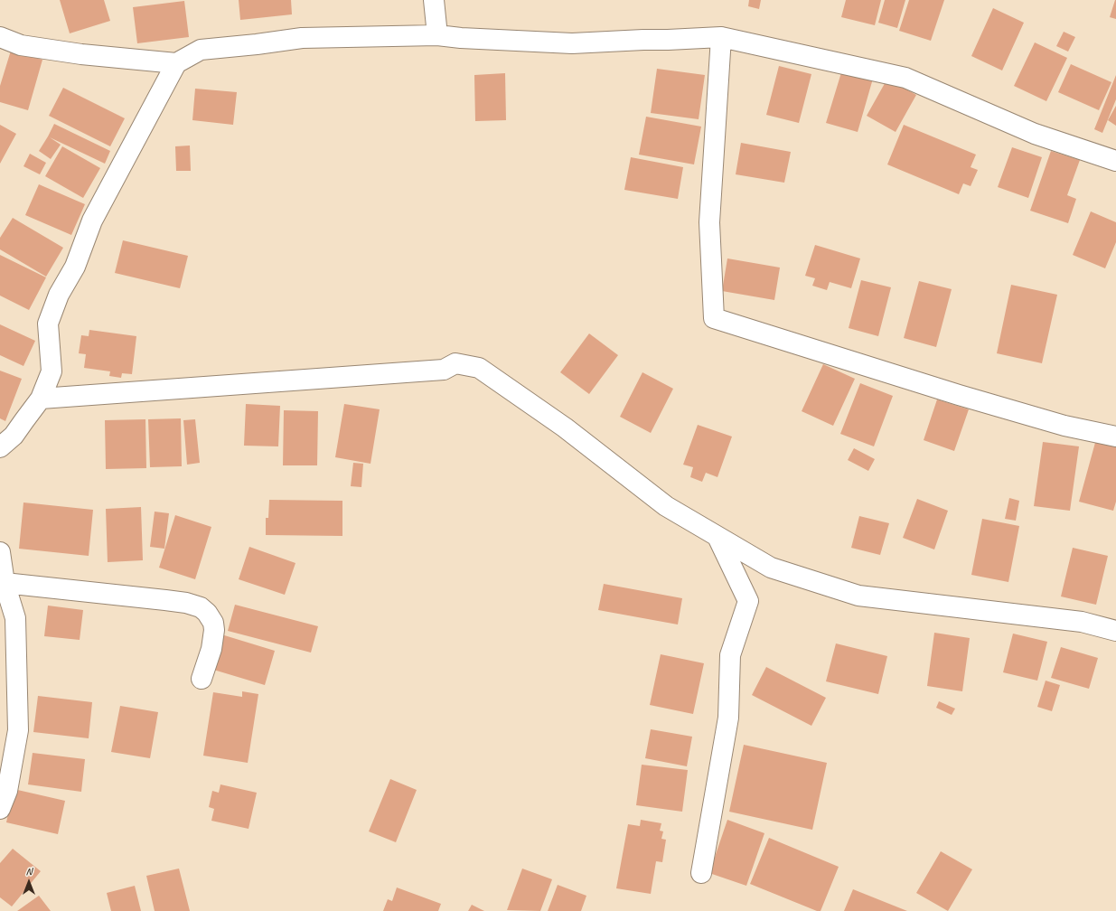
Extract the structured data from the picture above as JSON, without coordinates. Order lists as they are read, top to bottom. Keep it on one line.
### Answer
{"north":"top"}
